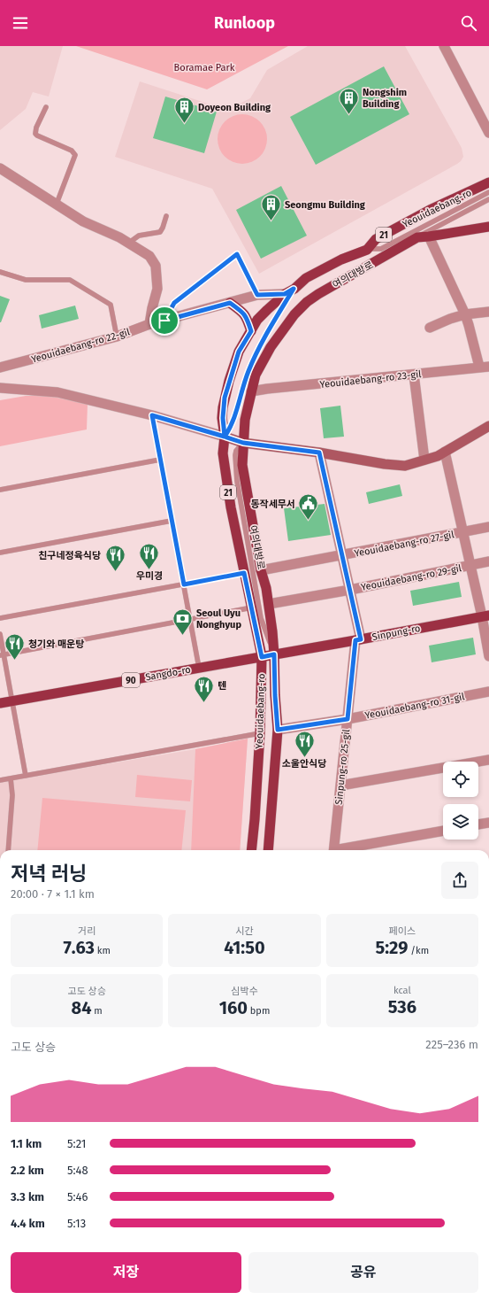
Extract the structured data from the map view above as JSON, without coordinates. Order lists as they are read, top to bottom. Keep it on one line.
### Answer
{"streets":{"main road":["Yeouidaebang-ro","21","여의대방로","Sinpung-ro","Sangdo-ro","90"],"street":["Yeouidaebang-ro 22-gil","Yeouidaebang-ro 23-gil","Yeouidaebang-ro 27-gil","Yeouidaebang-ro 29-gil","Yeouidaebang-ro 31-gil","Sinpung-ro 25-gil"]},"crossings":[["Yeouidaebang-ro","여의대방로"],["Yeouidaebang-ro","Yeouidaebang-ro 22-gil"],["Yeouidaebang-ro","Sinpung-ro"],["Yeouidaebang-ro","Sangdo-ro"],["여의대방로","Yeouidaebang-ro 23-gil"],["여의대방로","Yeouidaebang-ro 27-gil"],["여의대방로","Yeouidaebang-ro 29-gil"],["여의대방로","Sinpung-ro"],["여의대방로","Yeouidaebang-ro 31-gil"],["Yeouidaebang-ro 27-gil","Sinpung-ro 25-gil"],["Yeouidaebang-ro 29-gil","Sinpung-ro 25-gil"],["Sinpung-ro","Sangdo-ro"],["Sinpung-ro","Sinpung-ro 25-gil"],["Yeouidaebang-ro 31-gil","Sinpung-ro 25-gil"]],"parks":["Boramae Park"],"places":{"building":["Nongshim Building","Doyeon Building","Seongmu Building"],"public building":["동작세무서"],"restaurant":["우미경","친구네정육식당","청기와 매운탕","텐","소울안식당"],"bank":["Seoul Uyu Nonghyup"]},"page":{"header":"Runloop","heading":["저녁 러닝","20:00 · 7 × 1.1 km"],"stats":[["거리","7.63 km"],["시간","41:50"],["페이스","5:29 /km"],["고도 상승","84 m"],["심박수","160 bpm"],["kcal","536"]],"chart":["고도 상승","225–236 m"],"list":[{"name":"1.1 km","note":"5:21"},{"name":"2.2 km","note":"5:48"},{"name":"3.3 km","note":"5:46"},{"name":"4.4 km","note":"5:13"}],"buttons":["저장","공유"]}}
